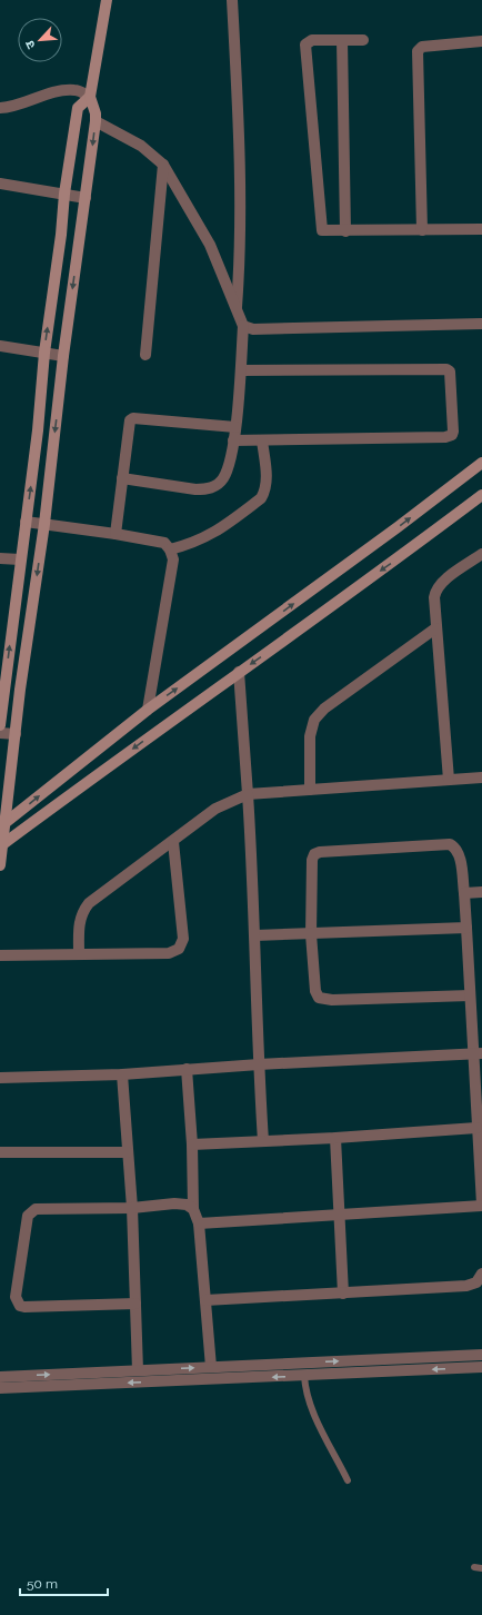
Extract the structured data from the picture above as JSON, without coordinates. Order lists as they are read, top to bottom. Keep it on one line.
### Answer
{"scale_bar":"50 m","north":"bottom left"}
